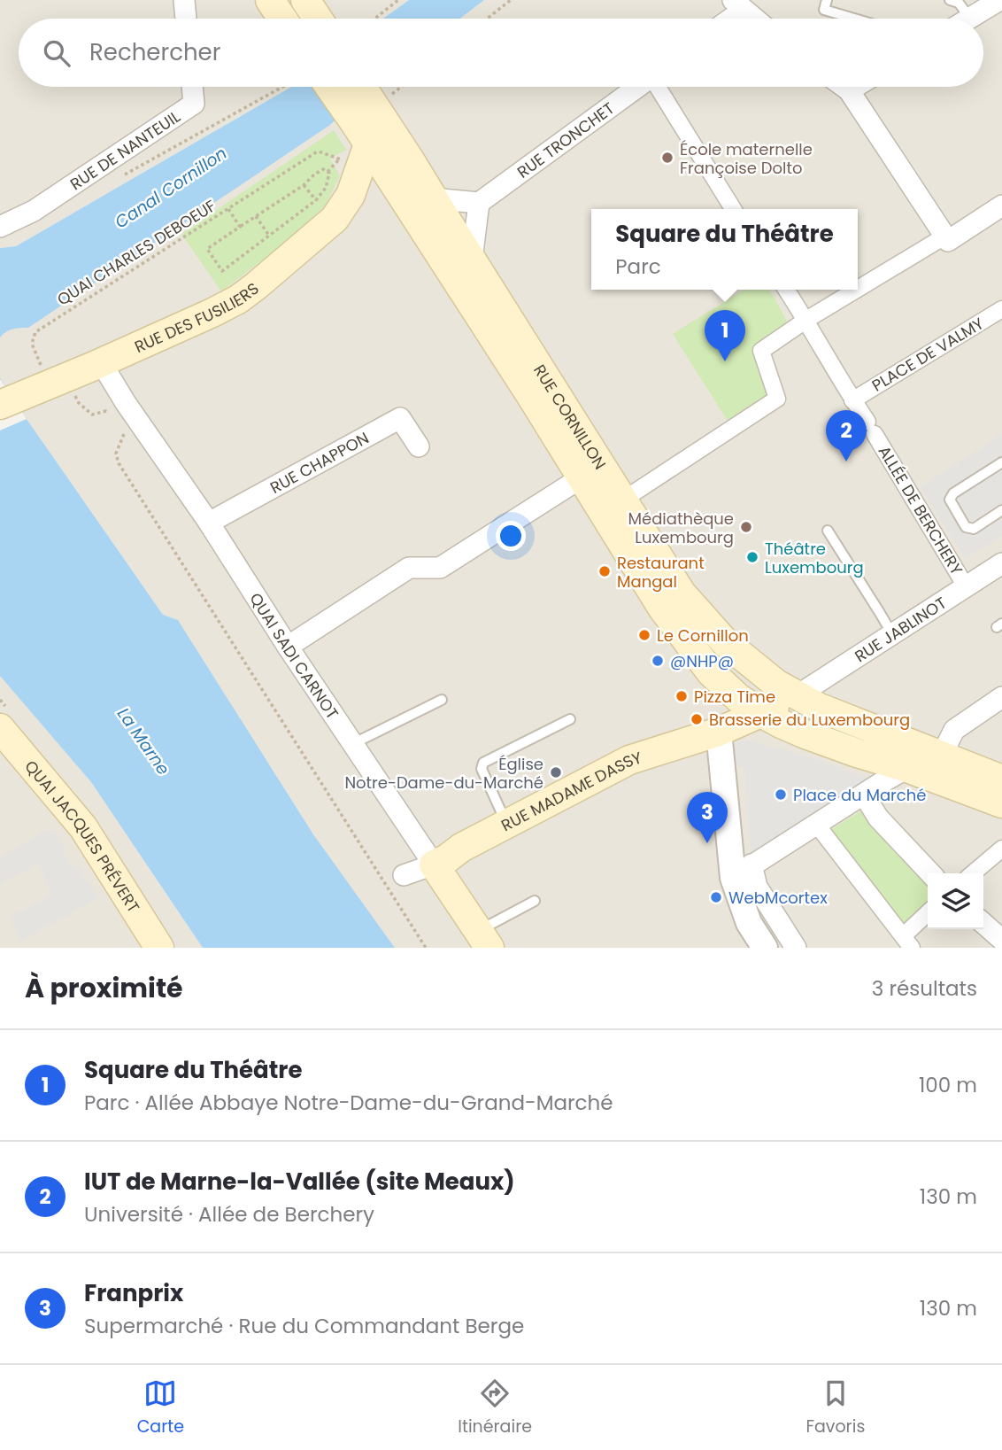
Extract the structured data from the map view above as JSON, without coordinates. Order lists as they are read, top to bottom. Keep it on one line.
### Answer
{"streets":{"main road":["RUE DES FUSILIERS","RUE CORNILLON","QUAI SADI CARNOT","RUE MADAME DASSY","QUAI JACQUES PRÉVERT"],"street":["RUE TRONCHET","RUE DE NANTEUIL","PLACE DE VALMY","RUE CHAPPON","ALLÉE DE BERCHERY","RUE JABLINOT"],"path":["QUAI CHARLES DEBOEUF"]},"crossings":[["QUAI CHARLES DEBOEUF","RUE DES FUSILIERS"],["RUE DES FUSILIERS","RUE CORNILLON"],["RUE DES FUSILIERS","QUAI SADI CARNOT"],["PLACE DE VALMY","ALLÉE DE BERCHERY"],["RUE CORNILLON","RUE JABLINOT"],["RUE CORNILLON","RUE MADAME DASSY"],["RUE CHAPPON","QUAI SADI CARNOT"],["ALLÉE DE BERCHERY","RUE JABLINOT"],["RUE JABLINOT","RUE MADAME DASSY"],["QUAI SADI CARNOT","RUE MADAME DASSY"]],"water":["Canal Cornillon","La Marne"],"places":["École maternelle Françoise Dolto","Médiathèque Luxembourg","Théâtre Luxembourg","Restaurant Mangal","Le Cornillon","@NHP@","Pizza Time","Brasserie du Luxembourg","Église Notre-Dame-du-Marché","Place du Marché","WebMcortex"],"page":{"search":"Rechercher","popup":["Square du Théâtre","Parc"],"pins":["1","2","3"],"heading":["À proximité","3 résultats"],"list":[{"mark":"1","name":"Square du Théâtre","note":"Parc · Allée Abbaye Notre-Dame-du-Grand-Marché","value":"100 m"},{"mark":"2","name":"IUT de Marne-la-Vallée (site Meaux)","note":"Université · Allée de Berchery","value":"130 m"},{"mark":"3","name":"Franprix","note":"Supermarché · Rue du Commandant Berge","value":"130 m"}],"nav":["Carte","Itinéraire","Favoris"]}}
